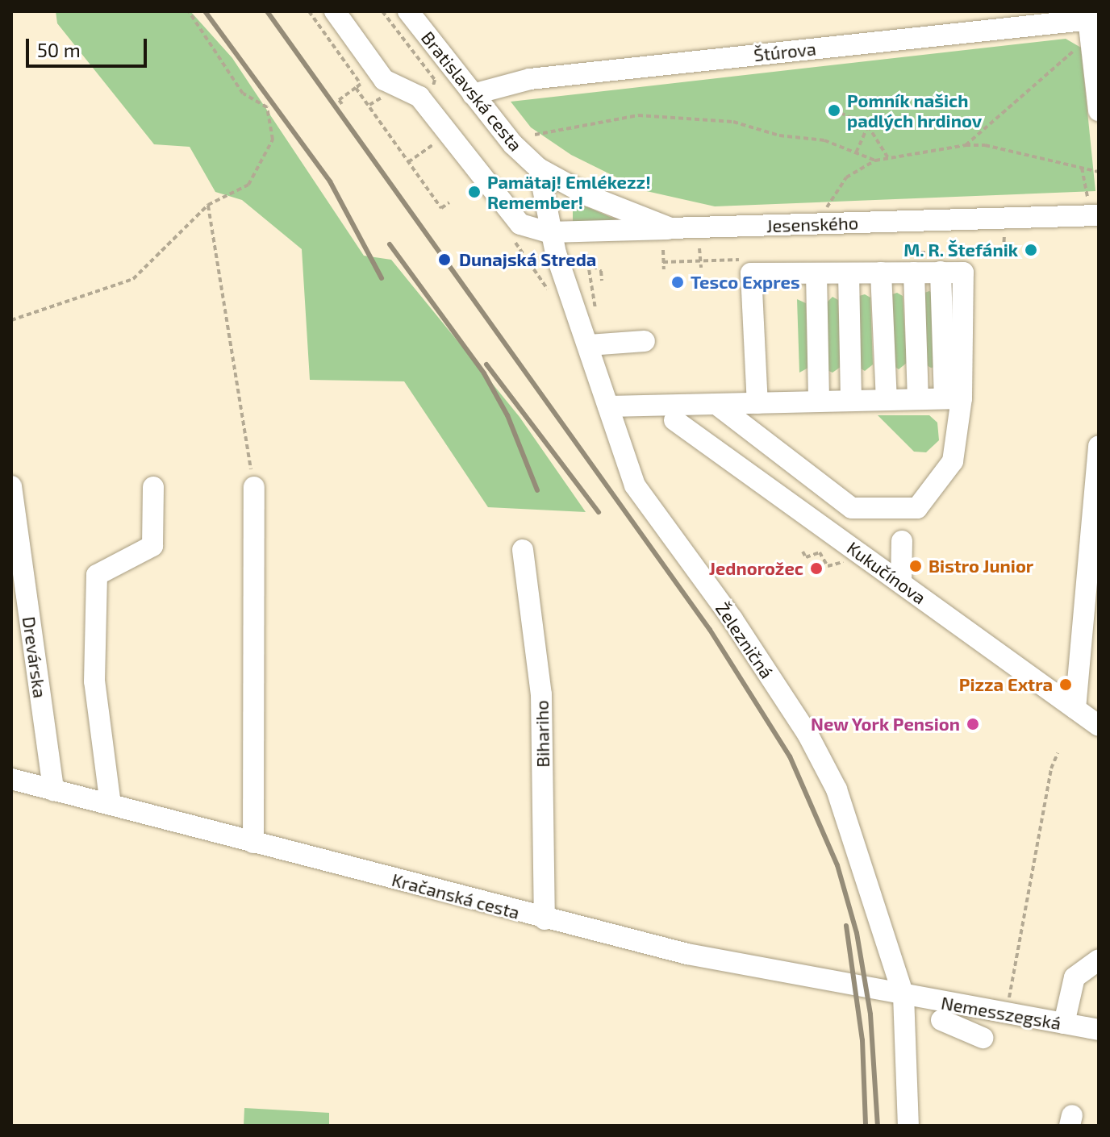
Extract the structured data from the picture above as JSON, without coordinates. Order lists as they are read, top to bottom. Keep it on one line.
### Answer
{"streets":{"street":["Štúrova","Bratislavská cesta","Jesenského","Kukučínova","Železničná","Drevárska","Bihariho","Kračanská cesta","Nemesszegská"]},"crossings":[["Štúrova","Bratislavská cesta"],["Bratislavská cesta","Jesenského"],["Bratislavská cesta","Železničná"],["Jesenského","Železničná"],["Železničná","Kračanská cesta"],["Železničná","Nemesszegská"],["Drevárska","Kračanská cesta"],["Bihariho","Kračanská cesta"],["Kračanská cesta","Nemesszegská"]],"places":["Pomník našich padlých hrdinov","Pamätaj! Emlékezz! Remember!","M. R. Štefánik","Dunajská Streda","Tesco Expres","Bistro Junior","Jednorožec","Pizza Extra","New York Pension"],"scale_bar":"50 m"}
